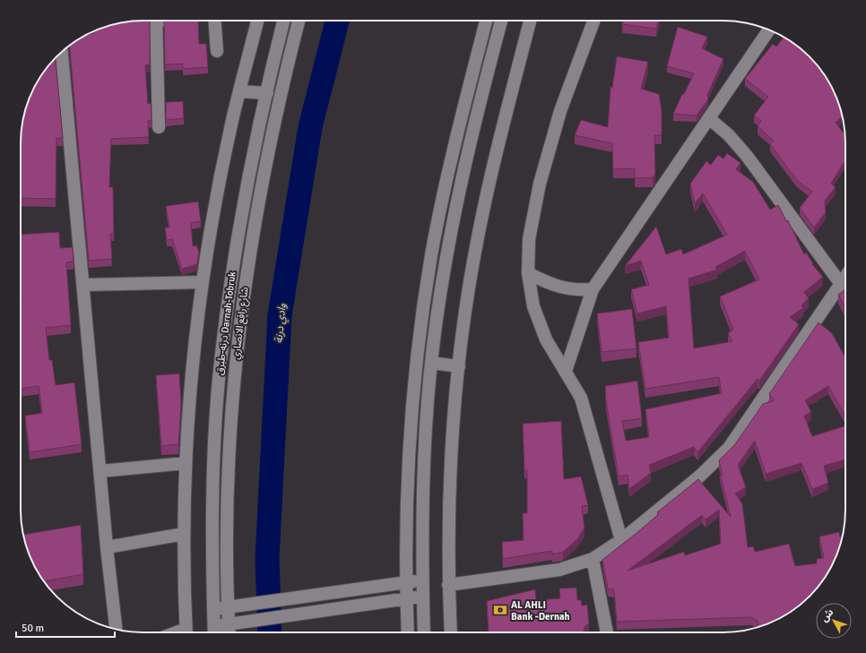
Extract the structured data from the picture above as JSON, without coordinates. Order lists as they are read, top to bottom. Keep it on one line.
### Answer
{"streets":{"street":["درنه-طبرق Darnah-Tobruk","شارع رافع الانصاري"]},"water":["وادي درنة"],"places":{"bank":["AL AHLI Bank -Dernah"]},"scale_bar":"50 m","north":"top left"}
